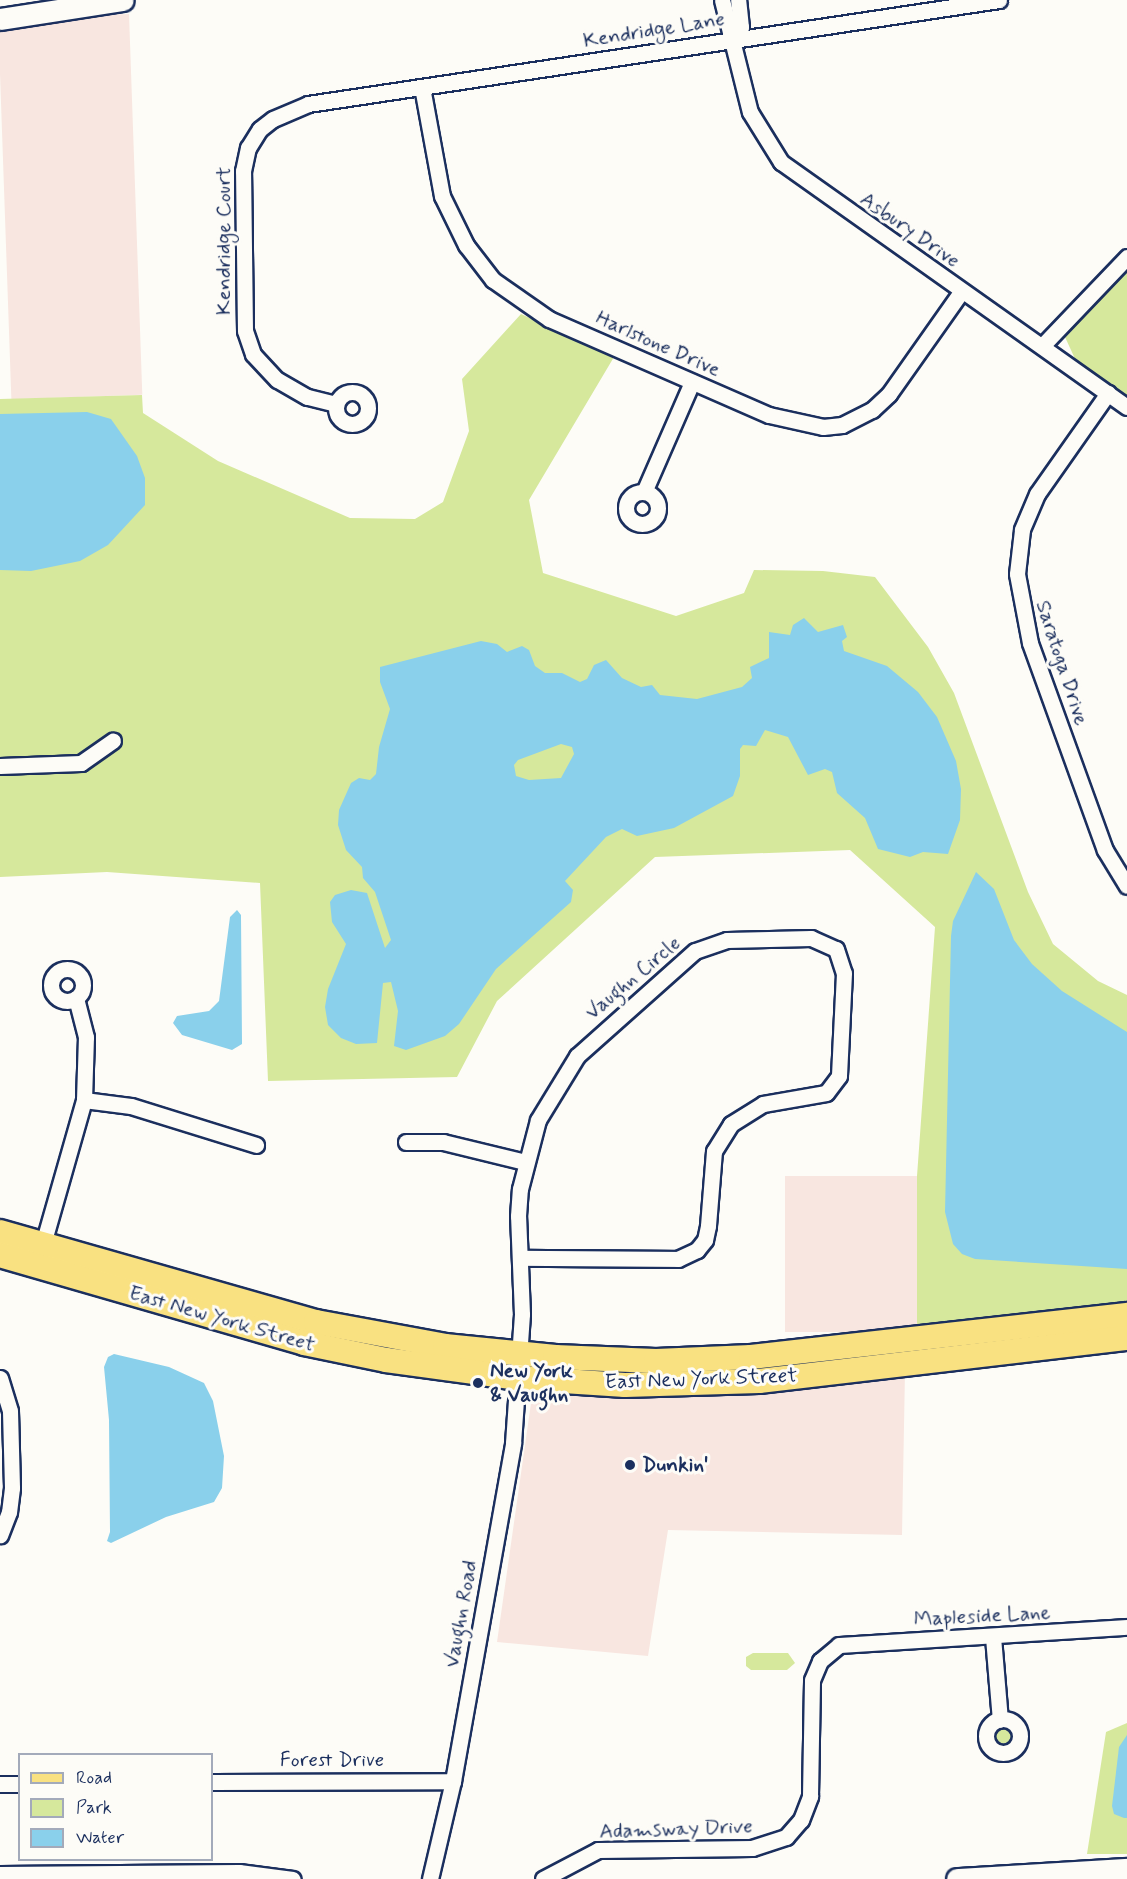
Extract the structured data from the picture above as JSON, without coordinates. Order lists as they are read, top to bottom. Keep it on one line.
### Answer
{"streets":{"main road":["East New York Street"],"street":["Kendridge Lane","Asbury Drive","Kendridge Court","Harlstone Drive","Saratoga Drive","Vaughn Circle","Vaughn Road","Mapleside Lane","Forest Drive","Adamsway Drive"]},"crossings":[["Kendridge Lane","Asbury Drive"],["Kendridge Lane","Kendridge Court"],["Kendridge Lane","Harlstone Drive"],["Asbury Drive","Harlstone Drive"],["Asbury Drive","Saratoga Drive"],["Kendridge Court","Harlstone Drive"],["Vaughn Circle","East New York Street"],["Vaughn Circle","Vaughn Road"],["East New York Street","Vaughn Road"],["Vaughn Road","Forest Drive"],["Mapleside Lane","Adamsway Drive"]],"places":["New York & Vaughn","Dunkin'"],"legend":["Road","Park","Water"]}
